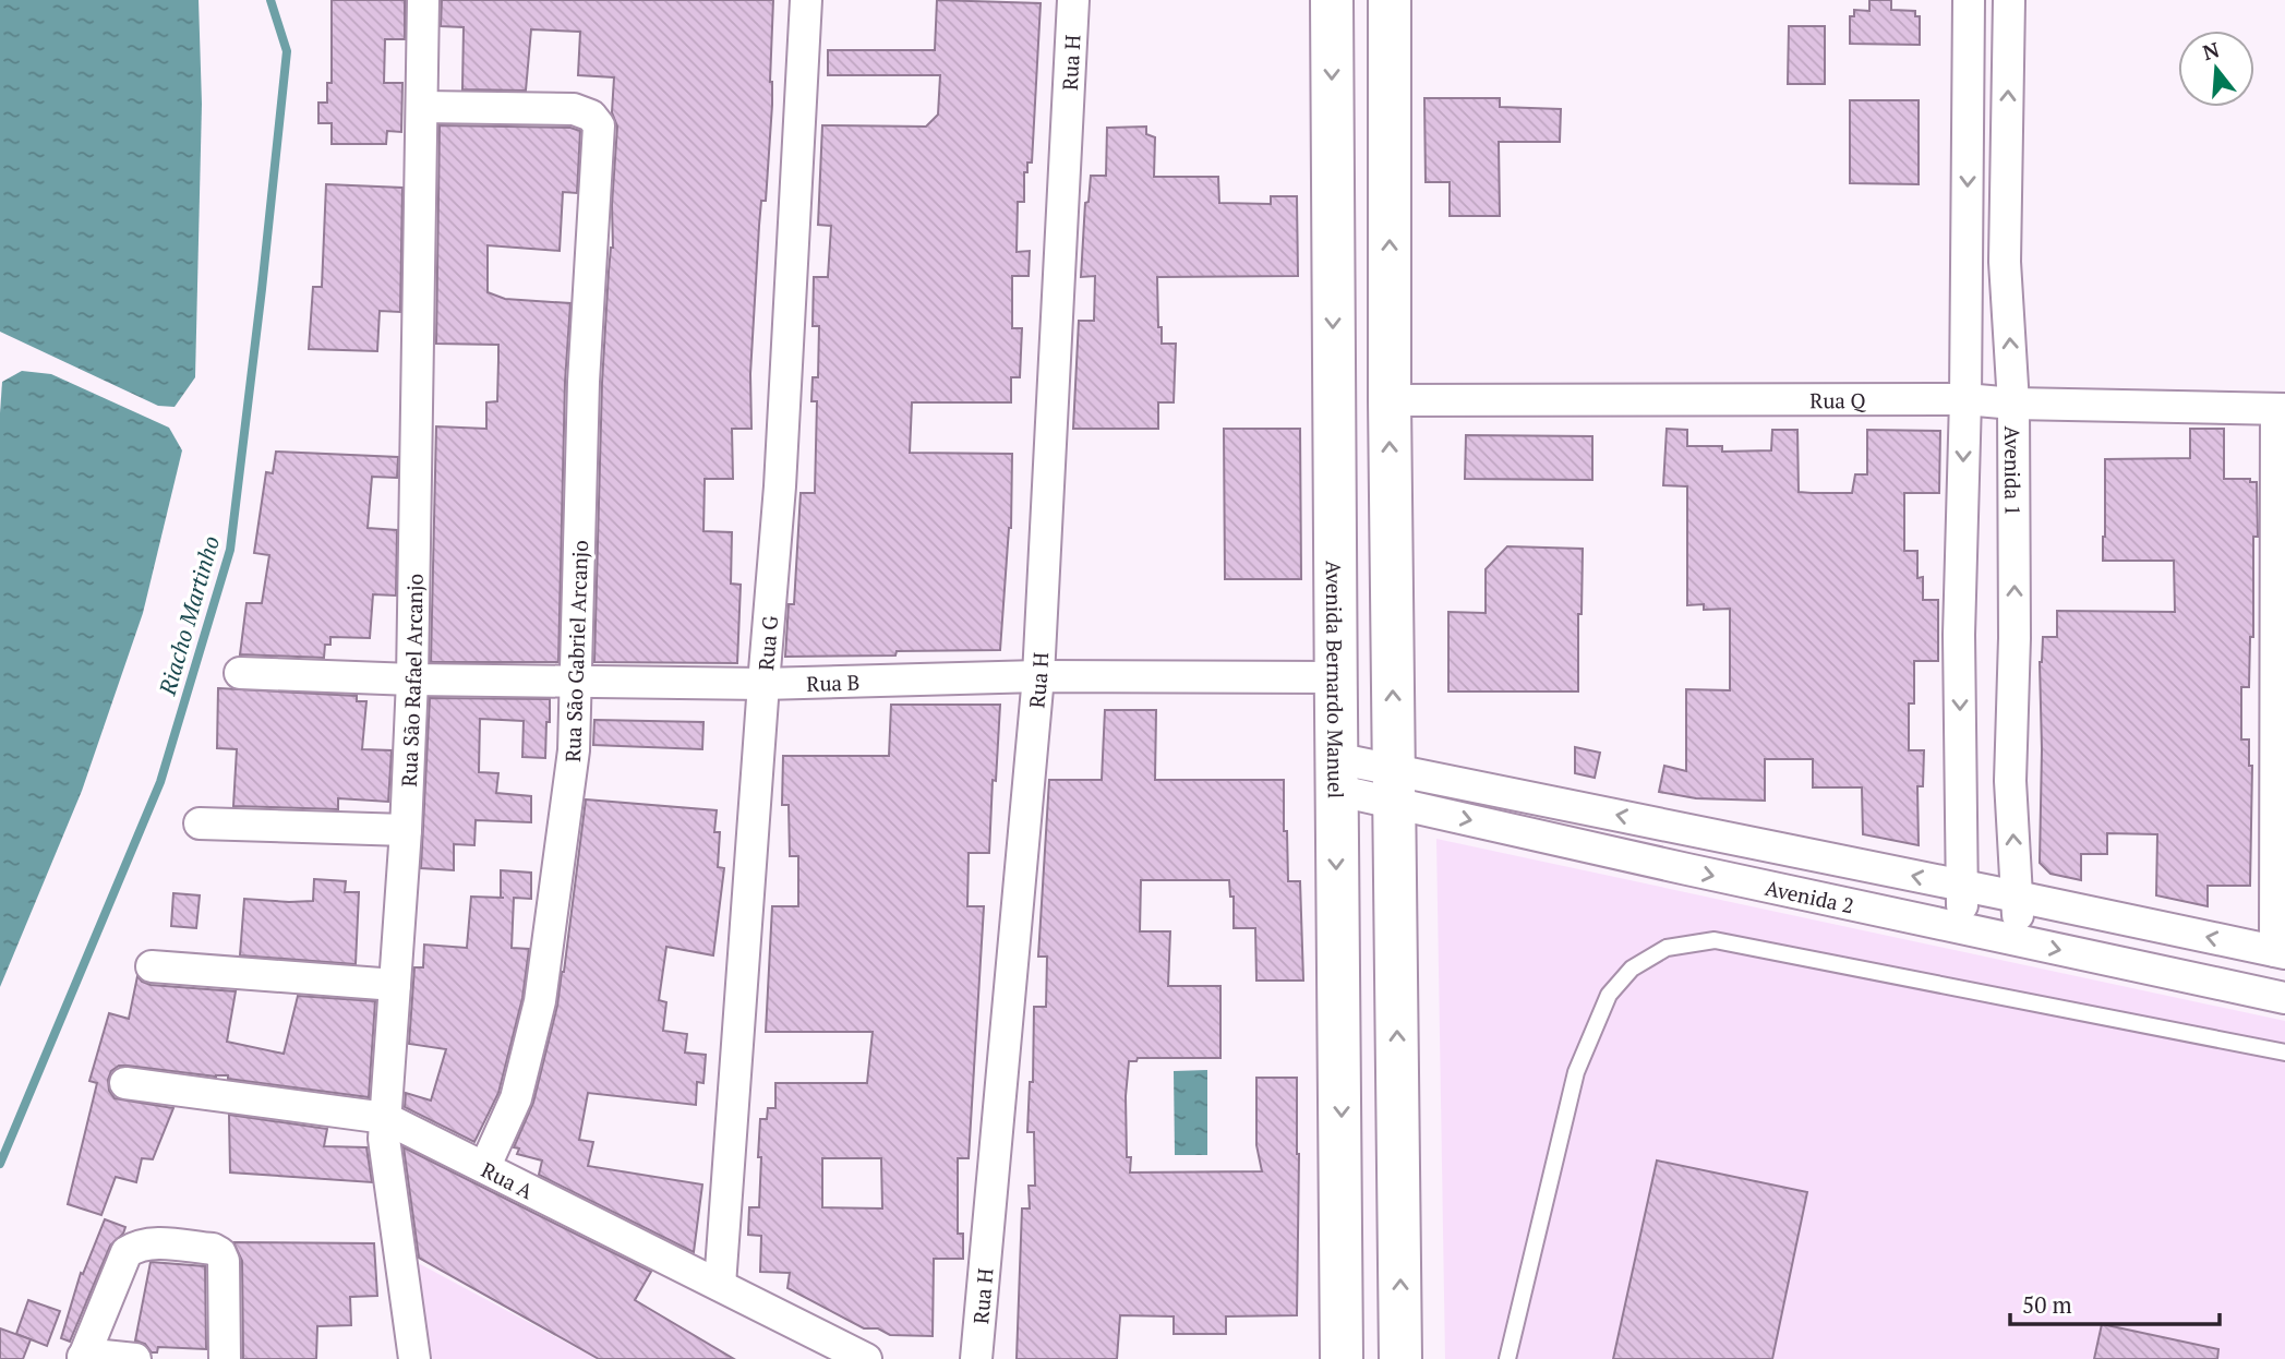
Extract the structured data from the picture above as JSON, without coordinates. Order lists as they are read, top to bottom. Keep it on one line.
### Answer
{"streets":{"main road":["Avenida Bernardo Manuel"],"street":["Rua H","Rua Q","Avenida 1","Rua G","Rua São Gabriel Arcanjo","Rua São Rafael Arcanjo","Rua B","Avenida 2","Rua A"]},"crossings":[["Rua H","Rua B"],["Rua Q","Avenida 1"],["Avenida 1","Avenida 2"],["Rua G","Rua B"],["Rua G","Rua A"],["Rua São Gabriel Arcanjo","Rua São Rafael Arcanjo"],["Rua São Gabriel Arcanjo","Rua B"],["Rua São Gabriel Arcanjo","Rua A"],["Avenida Bernardo Manuel","Rua B"],["Avenida Bernardo Manuel","Avenida 2"],["Rua São Rafael Arcanjo","Rua B"],["Rua São Rafael Arcanjo","Rua A"]],"water":["Riacho Martinho"],"scale_bar":"50 m","north":"top"}
